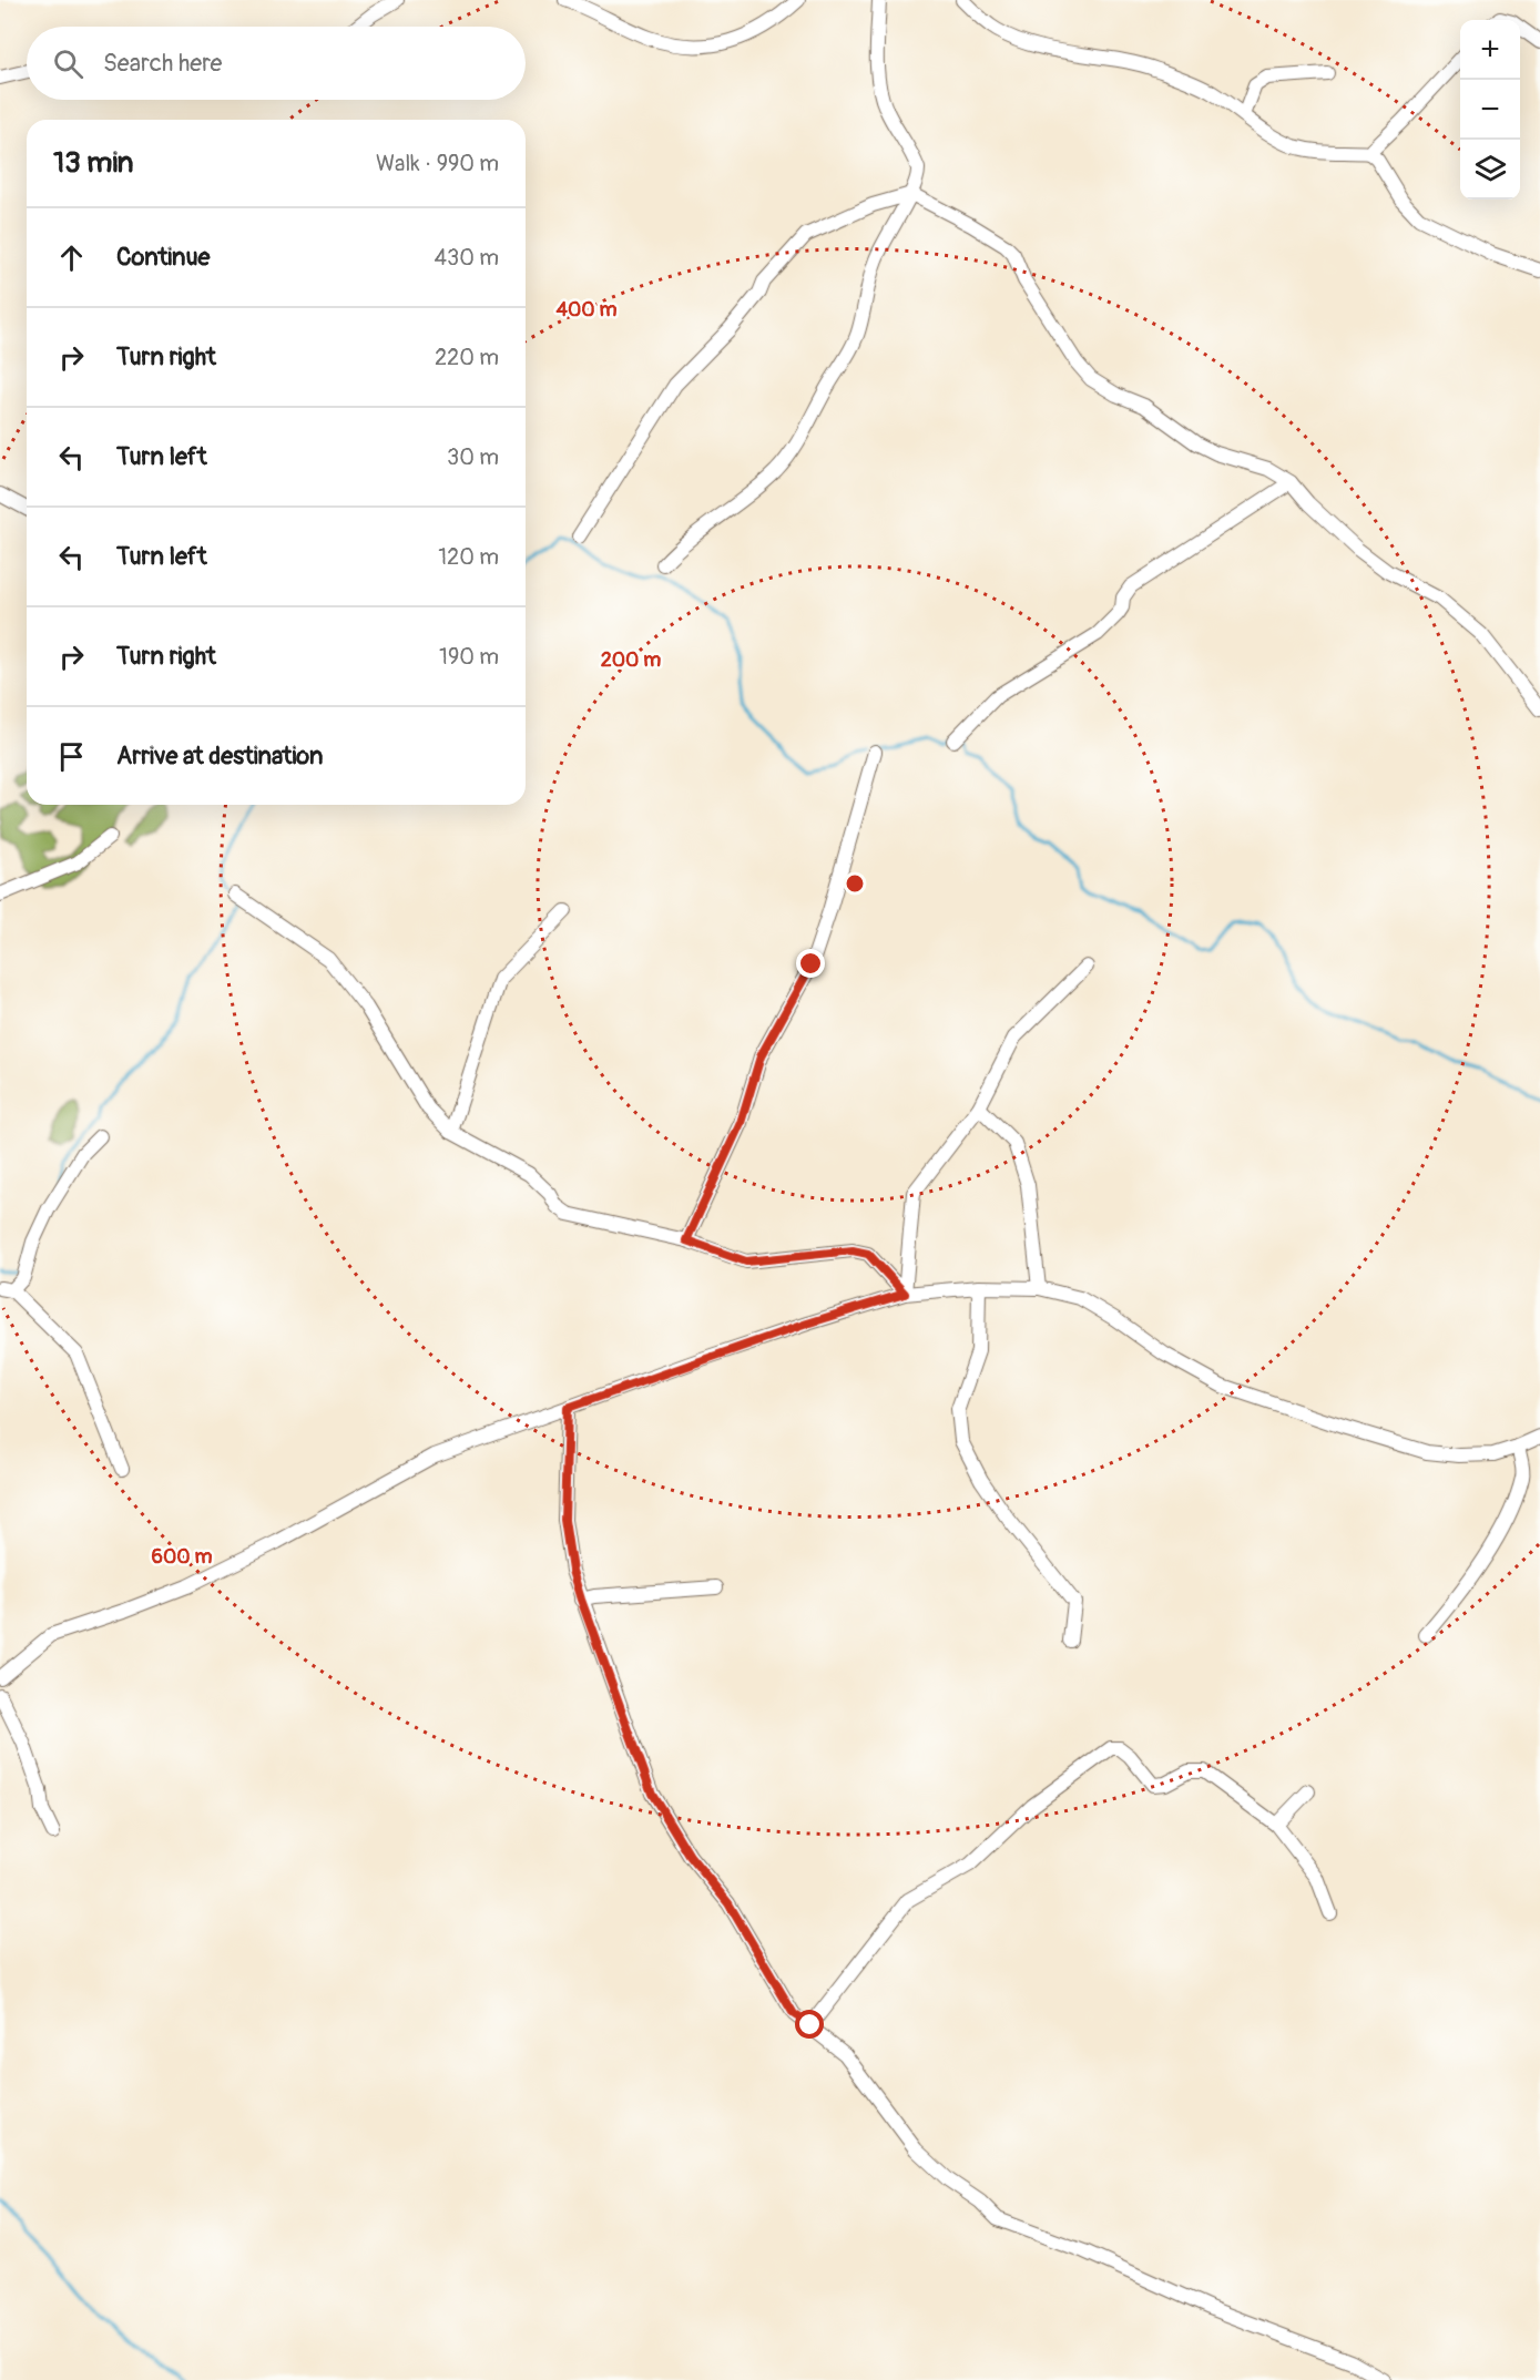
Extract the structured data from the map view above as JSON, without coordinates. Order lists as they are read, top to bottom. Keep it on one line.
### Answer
{"page":{"map_buttons":["+","−"],"search":"Search here","heading":["13 min","Walk · 990 m"],"list":[["Continue","430 m"],["Turn right","220 m"],["Turn left","30 m"],["Turn left","120 m"],["Turn right","190 m"],"Arrive at destination"]},"rings":["400 m","200 m","600 m"]}
